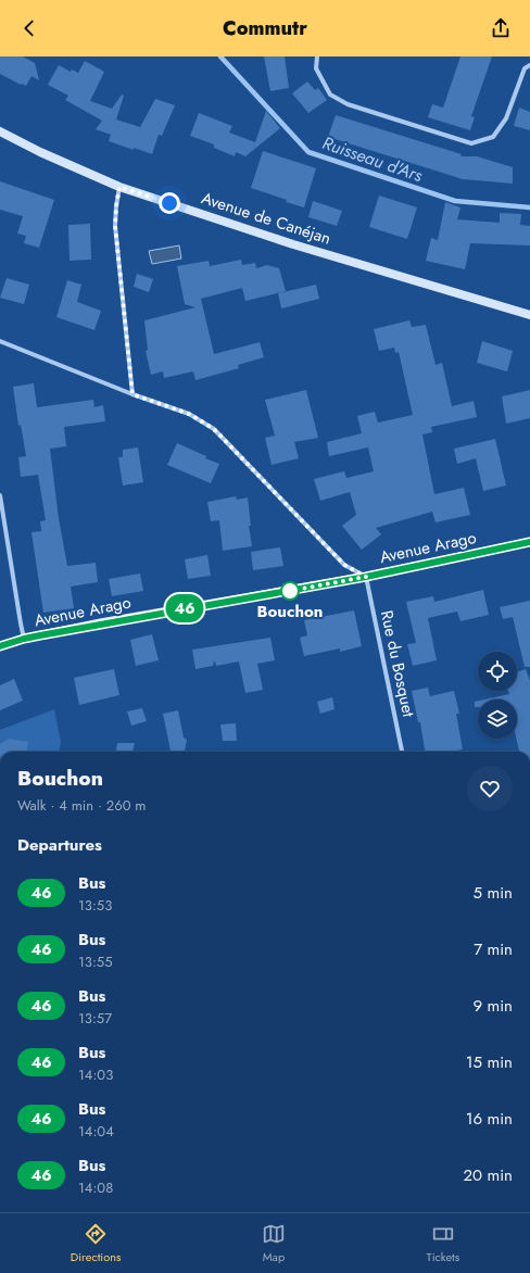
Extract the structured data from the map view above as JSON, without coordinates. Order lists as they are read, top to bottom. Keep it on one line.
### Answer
{"streets":{"main road":["Avenue de Canéjan","Avenue Arago"],"street":["Rue du Bosquet"]},"crossings":[["Avenue Arago","Rue du Bosquet"]],"water":["Ruisseau d'Ars"],"places":["Bouchon"],"lines":["bus line 46"],"page":{"header":"Commutr","on_map":"46","heading":[["Bouchon","Walk · 4 min · 260 m"],"Departures"],"list":[{"mark":"46","name":"Bus","note":"13:53","value":"5 min"},{"mark":"46","name":"Bus","note":"13:55","value":"7 min"},{"mark":"46","name":"Bus","note":"13:57","value":"9 min"},{"mark":"46","name":"Bus","note":"14:03","value":"15 min"},{"mark":"46","name":"Bus","note":"14:04","value":"16 min"},{"mark":"46","name":"Bus","note":"14:08","value":"20 min"}],"tabs":["Directions","Map","Tickets"]}}
